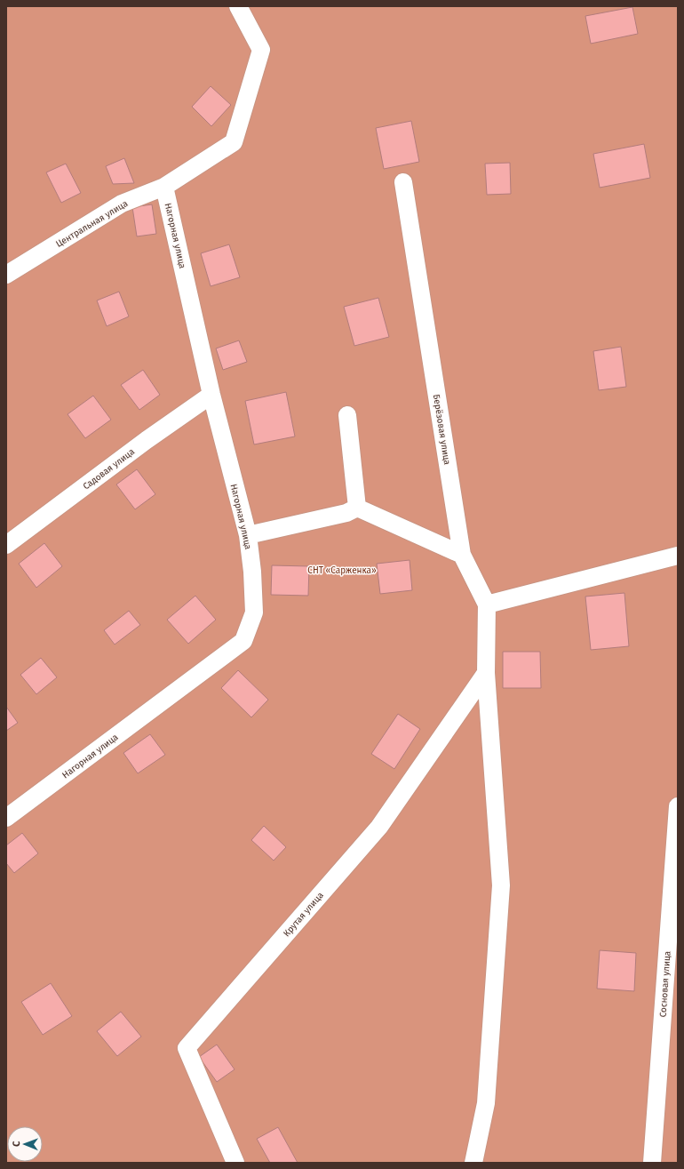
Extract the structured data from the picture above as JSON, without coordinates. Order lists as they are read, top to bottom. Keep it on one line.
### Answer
{"streets":{"street":["Центральная улица","Нагорная улица","Берёзовая улица","Садовая улица","Крутая улица","Сосновая улица"]},"crossings":[["Центральная улица","Нагорная улица"],["Нагорная улица","Садовая улица"],["Берёзовая улица","Крутая улица"]],"parks":["СНТ «Сарженка»"],"north":"left"}
